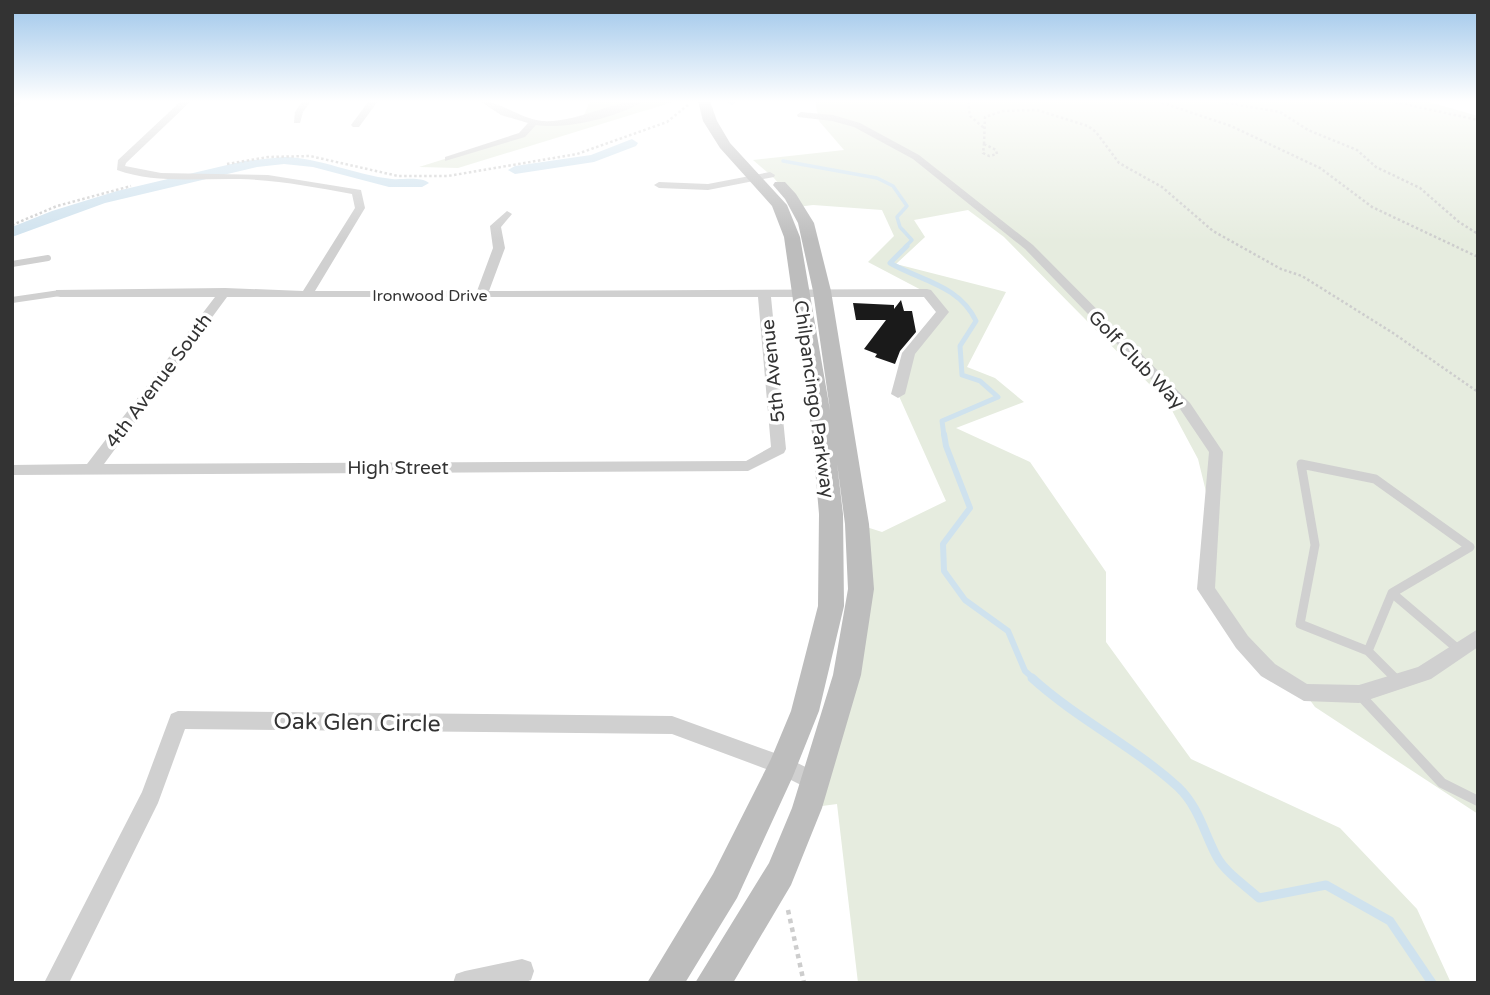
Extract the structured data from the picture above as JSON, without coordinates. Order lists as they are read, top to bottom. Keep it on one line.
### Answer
{"streets":{"street":["Ironwood Drive","Golf Club Way","5th Avenue","4th Avenue South","Chilpancingo Parkway","High Street","Oak Glen Circle"]},"crossings":[["Ironwood Drive","5th Avenue"],["Ironwood Drive","4th Avenue South"],["Ironwood Drive","Chilpancingo Parkway"],["5th Avenue","High Street"],["4th Avenue South","High Street"],["Chilpancingo Parkway","Oak Glen Circle"]]}
